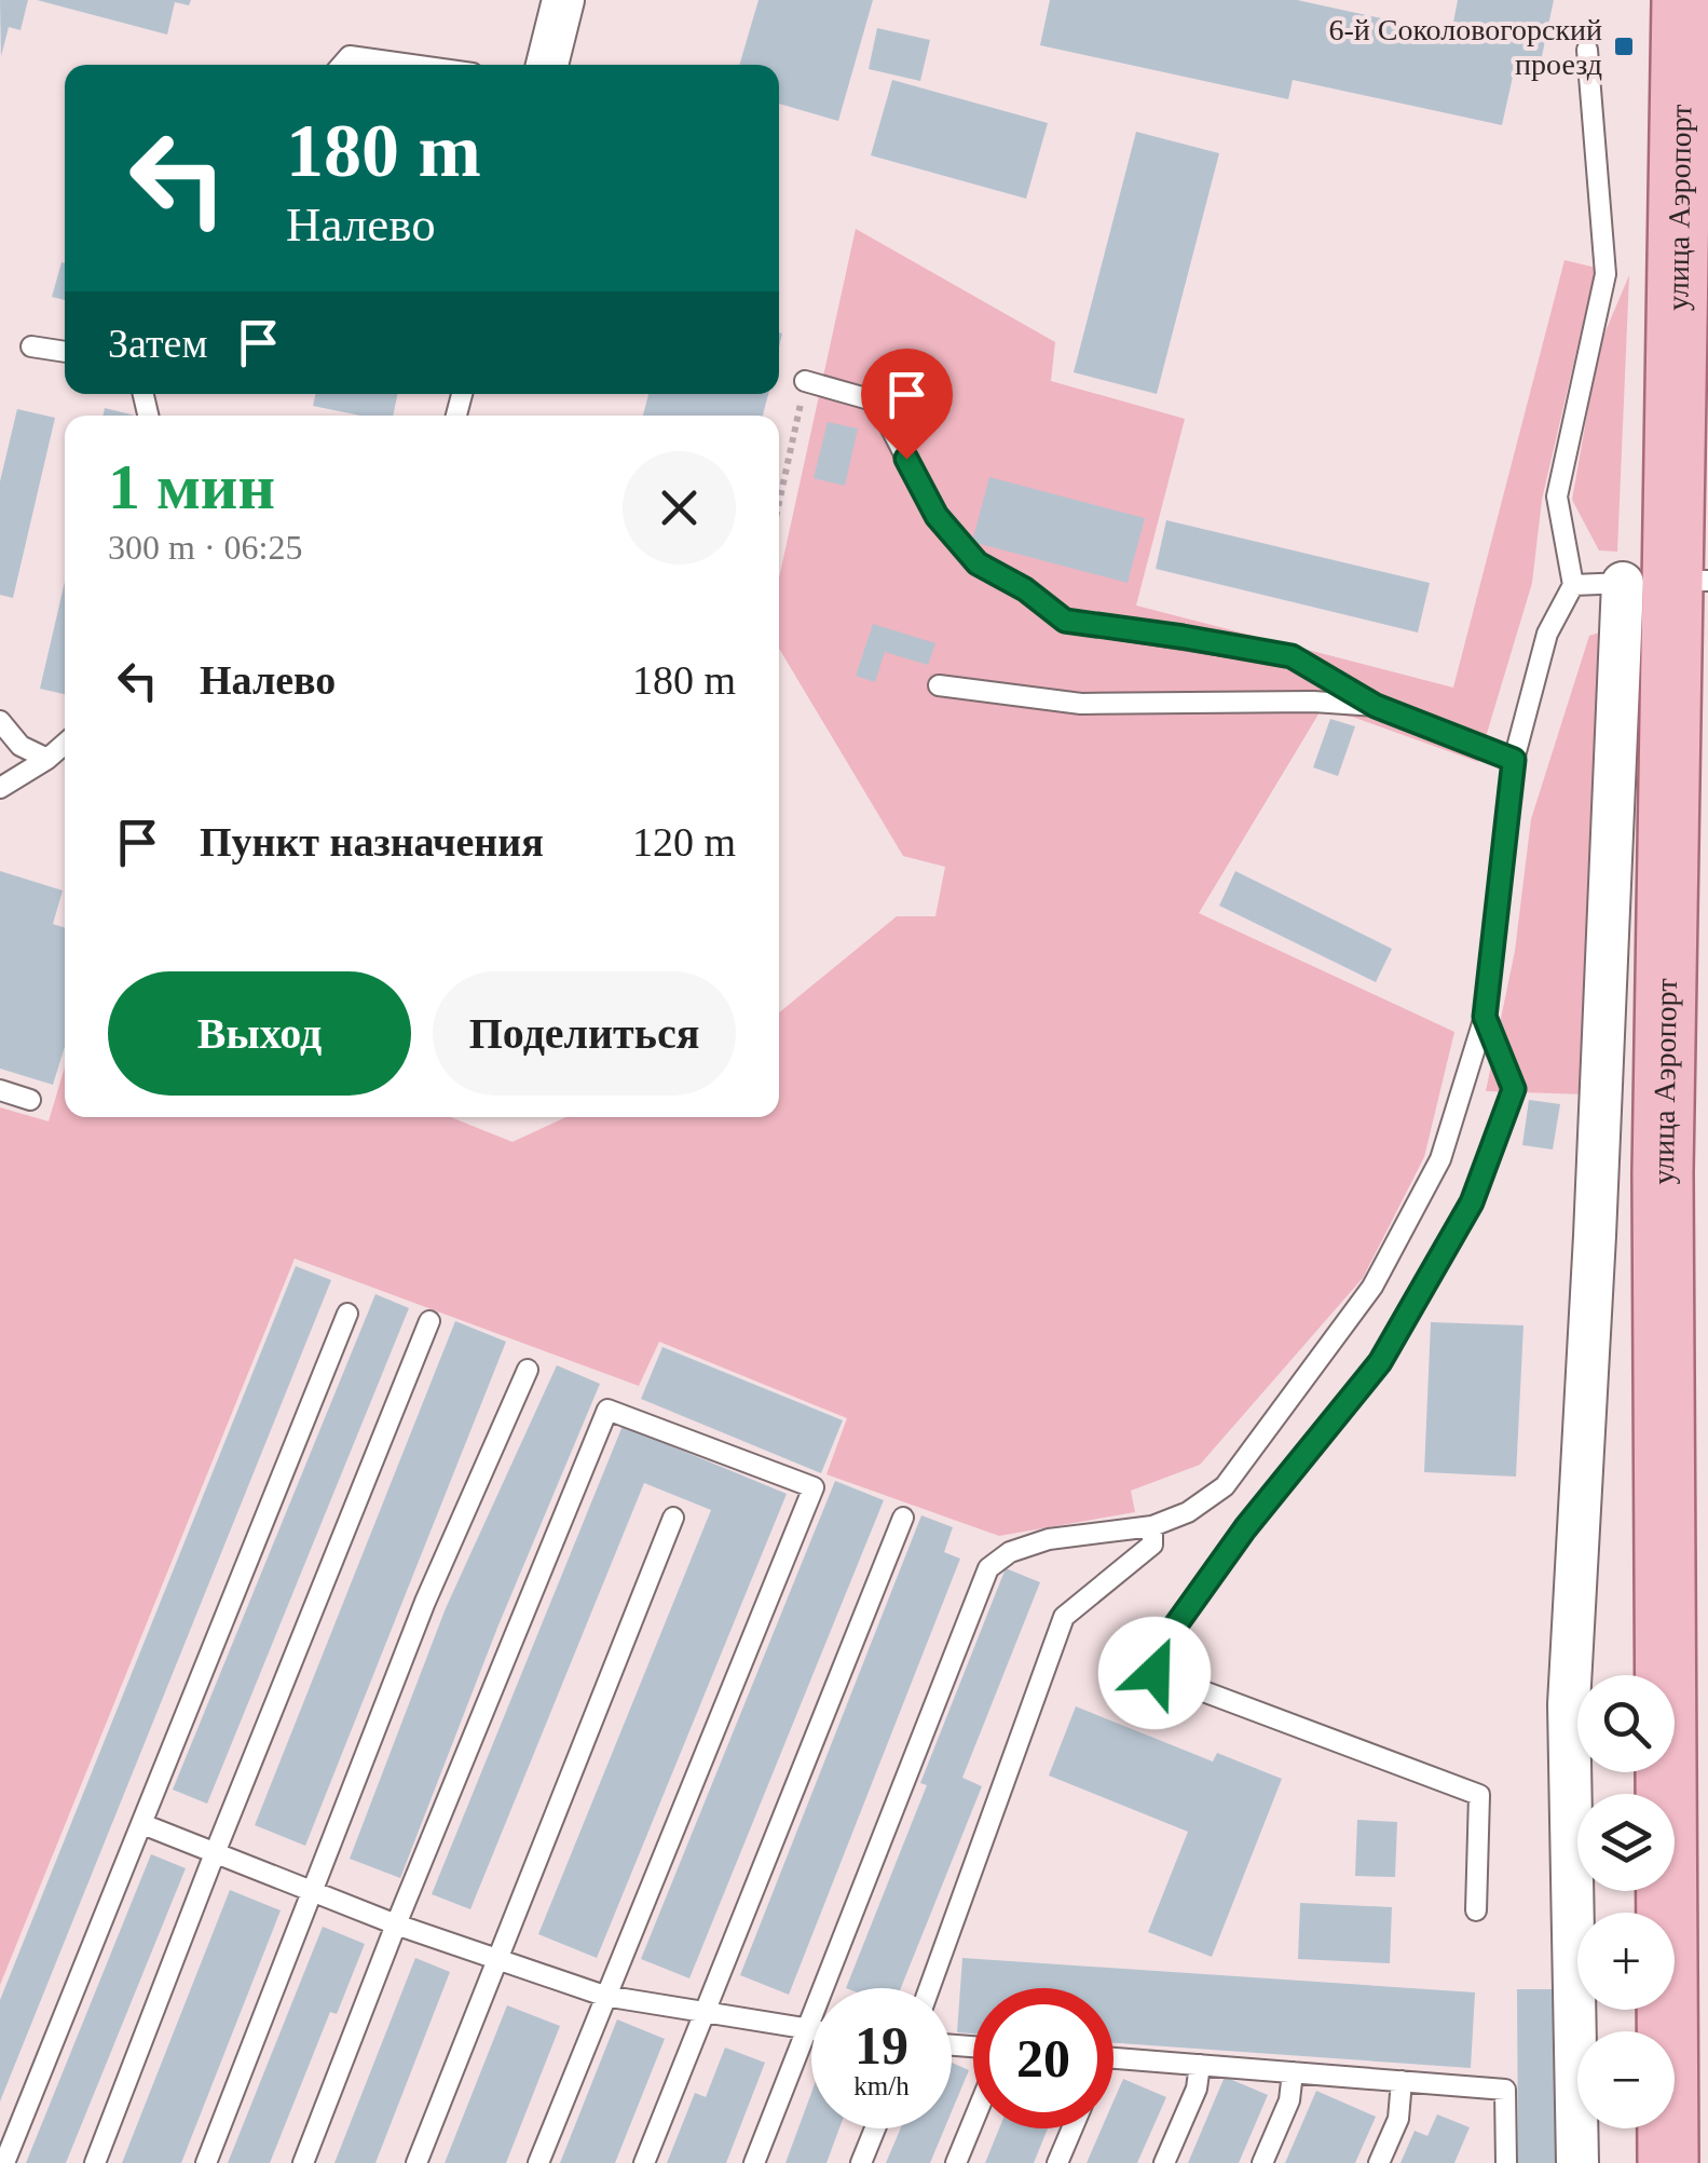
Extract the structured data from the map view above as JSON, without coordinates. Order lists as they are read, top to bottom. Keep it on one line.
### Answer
{"streets":{"main road":["улица Аэропорт"]},"places":{"transit":["6-й Соколовогорский проезд"]},"page":{"turn":["180 m","Налево"],"then":"Затем","heading":["1 мин","300 m · 06:25"],"list":[{"name":"Налево","value":"180 m"},{"name":"Пункт назначения","value":"120 m"}],"buttons":["Выход","Поделиться"],"map_buttons":["+","−"],"speed":"19 km/h","limit":"20"}}
